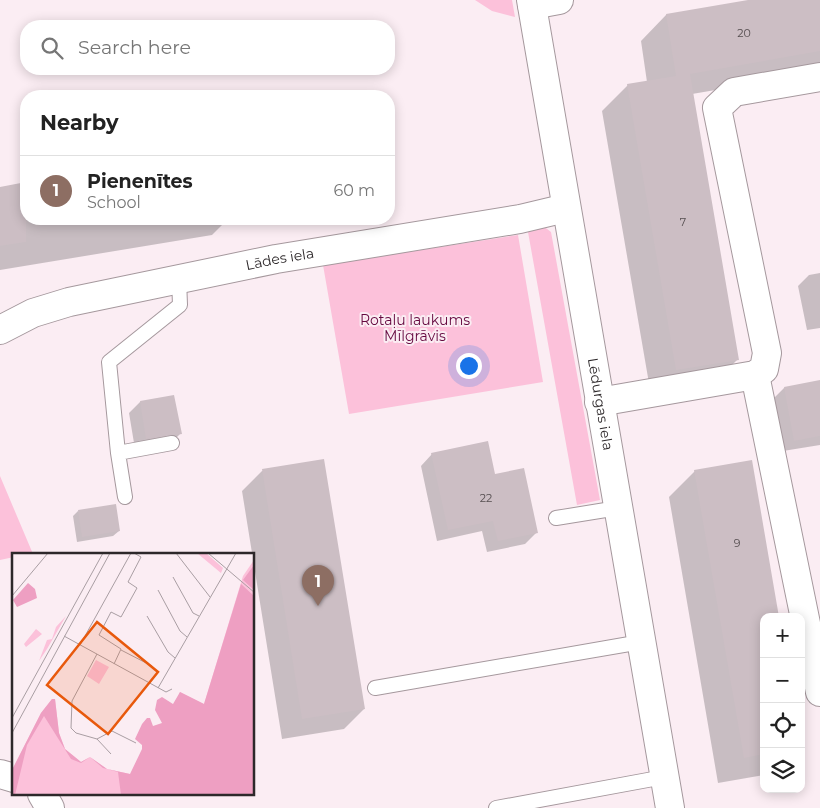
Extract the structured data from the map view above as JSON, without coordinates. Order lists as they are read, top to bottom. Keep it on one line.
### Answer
{"streets":{"street":["Lādes iela","Lēdurgas iela"]},"crossings":[["Lādes iela","Lēdurgas iela"]],"parks":["Rotaļu laukums Mīlgrāvis"],"house_numbers":["20","7","22","9"],"page":{"search":"Search here","heading":"Nearby","list":[{"mark":"1","name":"Pienenītes","note":"School","value":"60 m"}],"pins":"1","map_buttons":["+","−"]}}
